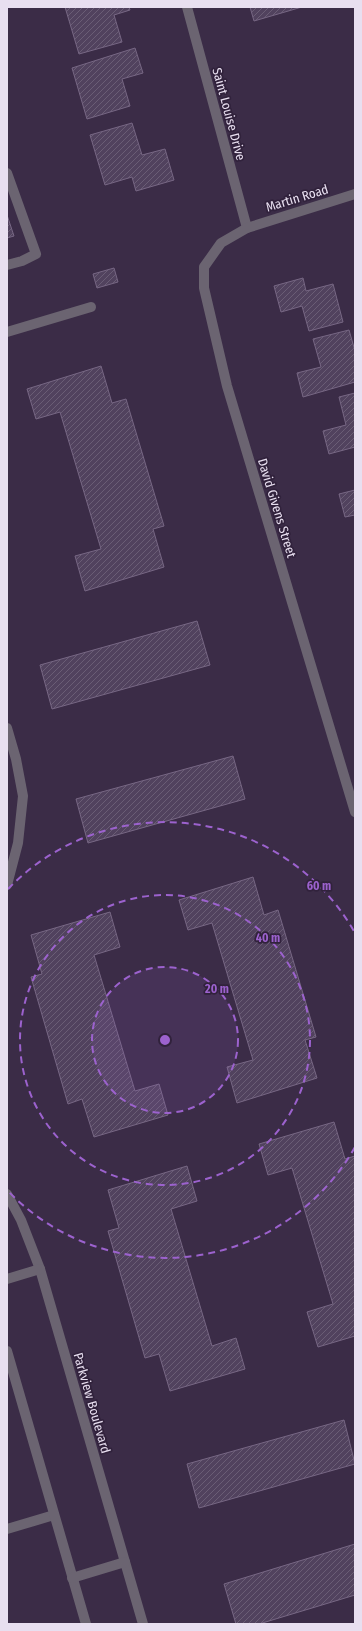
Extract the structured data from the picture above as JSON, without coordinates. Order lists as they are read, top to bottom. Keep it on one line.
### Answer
{"streets":{"street":["Saint Louise Drive","Martin Road","David Givens Street","Parkview Boulevard"]},"crossings":[["Saint Louise Drive","Martin Road"],["Saint Louise Drive","David Givens Street"],["Martin Road","David Givens Street"]],"rings":["60 m","40 m","20 m"]}
